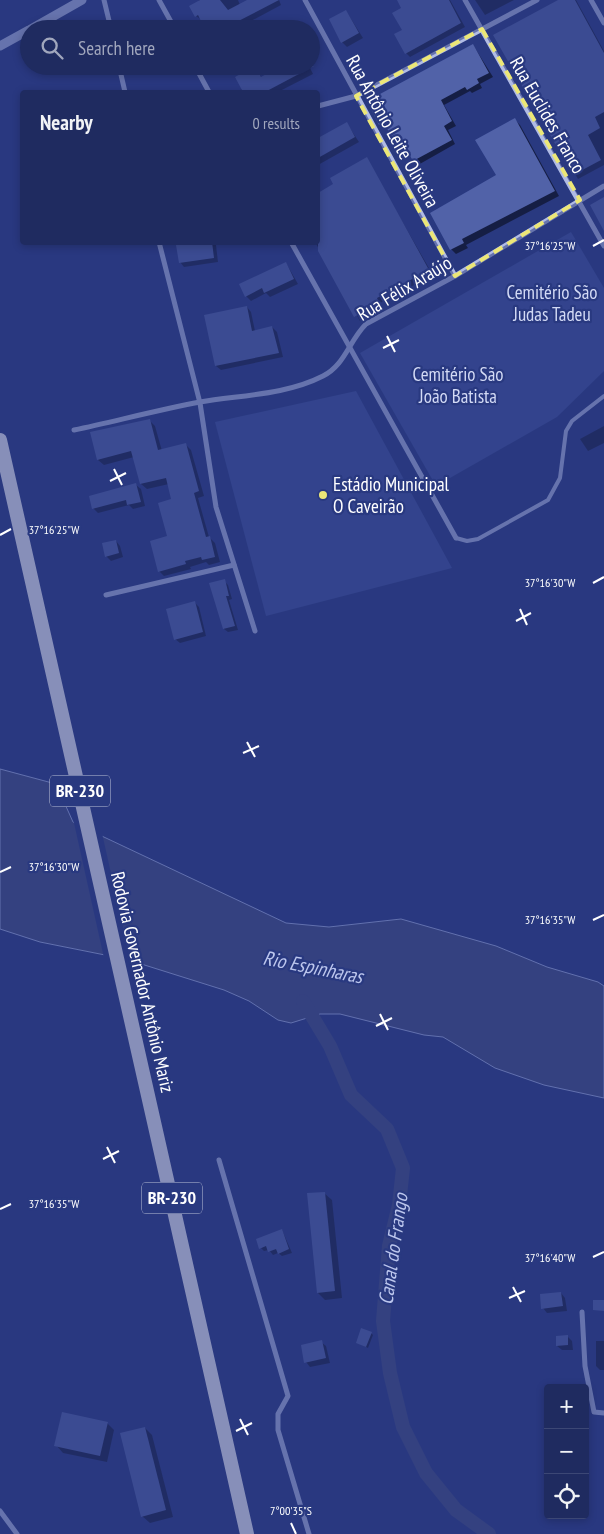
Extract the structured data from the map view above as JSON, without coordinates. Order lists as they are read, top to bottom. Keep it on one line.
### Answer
{"streets":{"highway":["BR-230","Rodovia Governador Antônio Mariz"],"street":["Rua Euclides Franco","Rua Antônio Leite Oliveira","Rua Félix Araújo"]},"crossings":[["Rua Euclides Franco","Rua Félix Araújo"],["Rua Antônio Leite Oliveira","Rua Félix Araújo"]],"water":["Rio Espinharas","Canal do Frango"],"parks":["Cemitério São Judas Tadeu","Cemitério São João Batista"],"places":["Estádio Municipal O Caveirão"],"page":{"search":"Search here","heading":["Nearby","0 results"],"map_buttons":["+","−"]},"coordinates":["37°16'25\"W","37°16'30\"W","37°16'35\"W","37°16'40\"W","7°00'35\"S"]}
